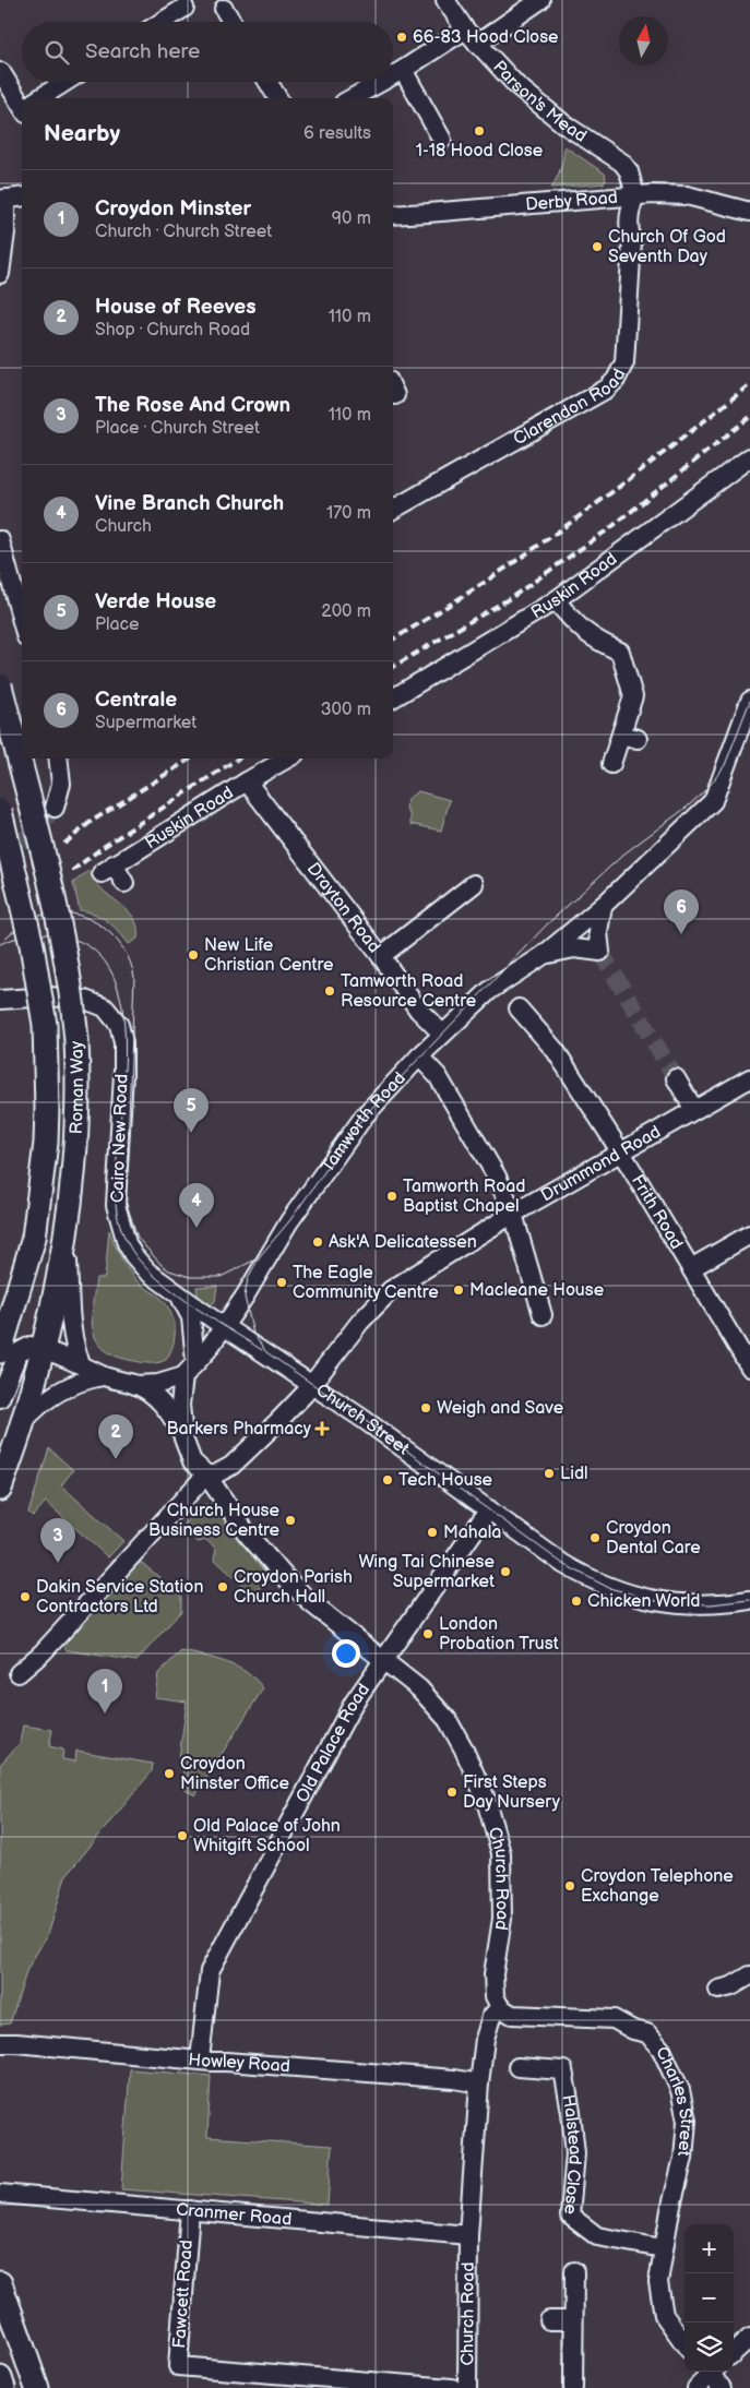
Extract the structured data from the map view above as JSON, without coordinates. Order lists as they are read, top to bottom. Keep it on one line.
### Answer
{"streets":{"main road":["Roman Way"],"street":["Parson's Mead","Derby Road","Clarendon Road","Ruskin Road","Drayton Road","Tamworth Road","Cairo New Road","Drummond Road","Frith Road","Church Street","Old Palace Road","Church Road","Howley Road","Charles Street","Halstead Close","Cranmer Road","Fawcett Road"]},"crossings":[["Parson's Mead","Derby Road"],["Parson's Mead","Clarendon Road"],["Derby Road","Clarendon Road"],["Ruskin Road","Drayton Road"],["Drayton Road","Tamworth Road"],["Tamworth Road","Cairo New Road"],["Cairo New Road","Drummond Road"],["Cairo New Road","Church Street"],["Drummond Road","Frith Road"],["Drummond Road","Church Street"],["Church Street","Old Palace Road"],["Church Street","Church Road"],["Old Palace Road","Church Road"],["Old Palace Road","Howley Road"],["Church Road","Howley Road"],["Church Road","Charles Street"],["Church Road","Cranmer Road"],["Charles Street","Halstead Close"],["Cranmer Road","Fawcett Road"]],"places":{"other":["66-83 Hood Close","1-18 Hood Close","Church Of God Seventh Day","New Life Christian Centre","Tamworth Road Resource Centre","Tamworth Road Baptist Chapel","Ask'A Delicatessen","The Eagle Community Centre","Macleane House","Weigh and Save","Lidl","Tech House","Church House Business Centre","Mahala","Croydon Dental Care","Wing Tai Chinese Supermarket","Croydon Parish Church Hall","Dakin Service Station Contractors Ltd","Chicken World","London Probation Trust","Croydon Minster Office","First Steps Day Nursery","Old Palace of John Whitgift School","Croydon Telephone Exchange"],"health":["Barkers Pharmacy"]},"north":"top","page":{"search":"Search here","heading":["Nearby","6 results"],"list":[{"mark":"1","name":"Croydon Minster","note":"Church · Church Street","value":"90 m"},{"mark":"2","name":"House of Reeves","note":"Shop · Church Road","value":"110 m"},{"mark":"3","name":"The Rose And Crown","note":"Place · Church Street","value":"110 m"},{"mark":"4","name":"Vine Branch Church","note":"Church","value":"170 m"},{"mark":"5","name":"Verde House","note":"Place","value":"200 m"},{"mark":"6","name":"Centrale","note":"Supermarket","value":"300 m"}],"pins":["6","5","4","2","3","1"],"map_buttons":["+","−"]}}
